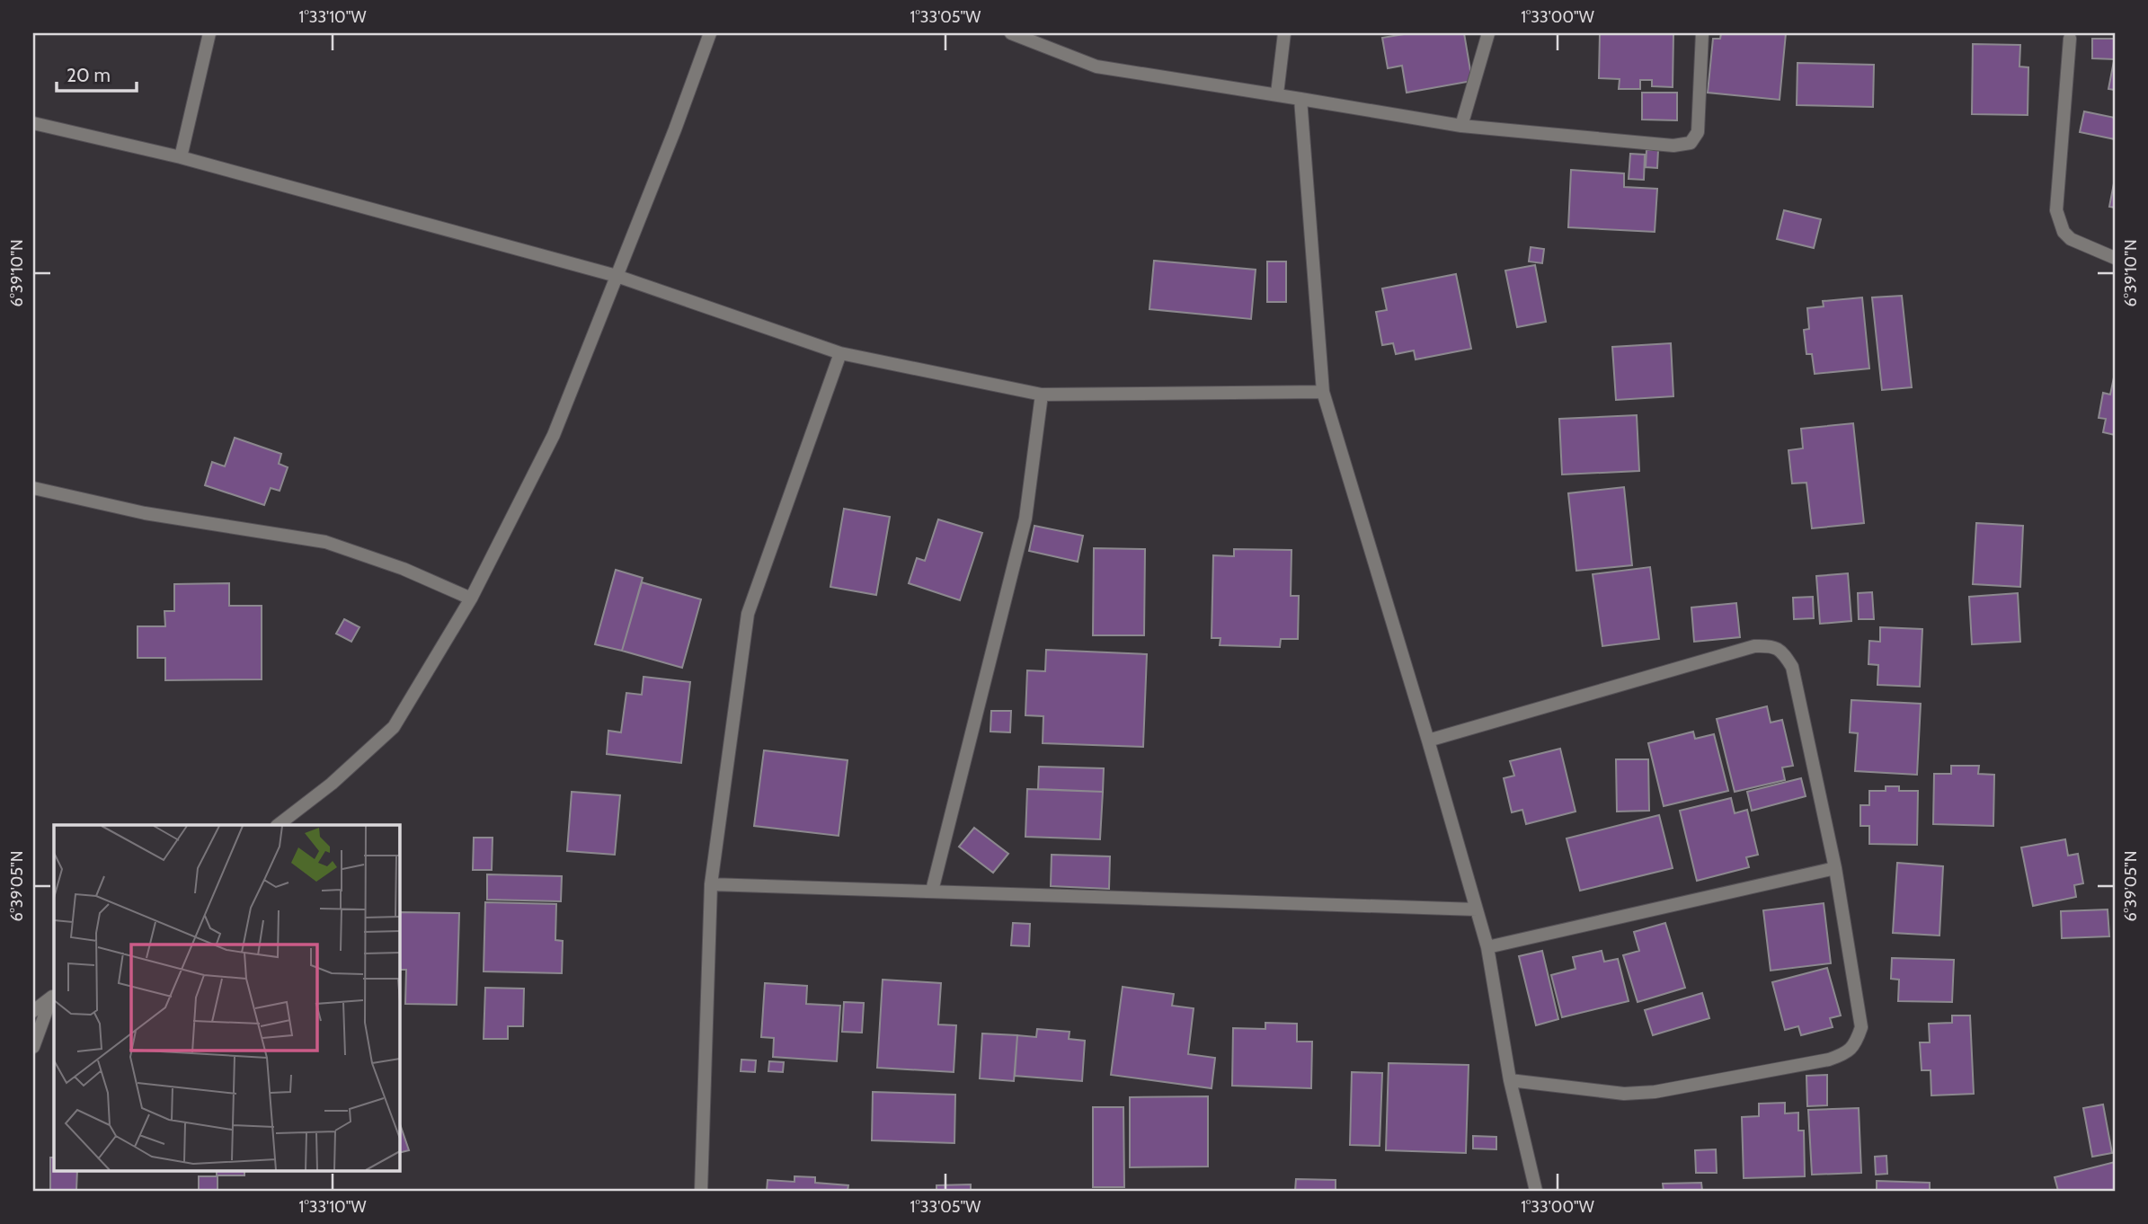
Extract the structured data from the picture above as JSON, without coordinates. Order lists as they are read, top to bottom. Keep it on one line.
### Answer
{"scale_bar":"20 m","coordinates":["1°33'10\"W","1°33'05\"W","1°33'00\"W","6°39'10\"N","6°39'05\"N"]}
